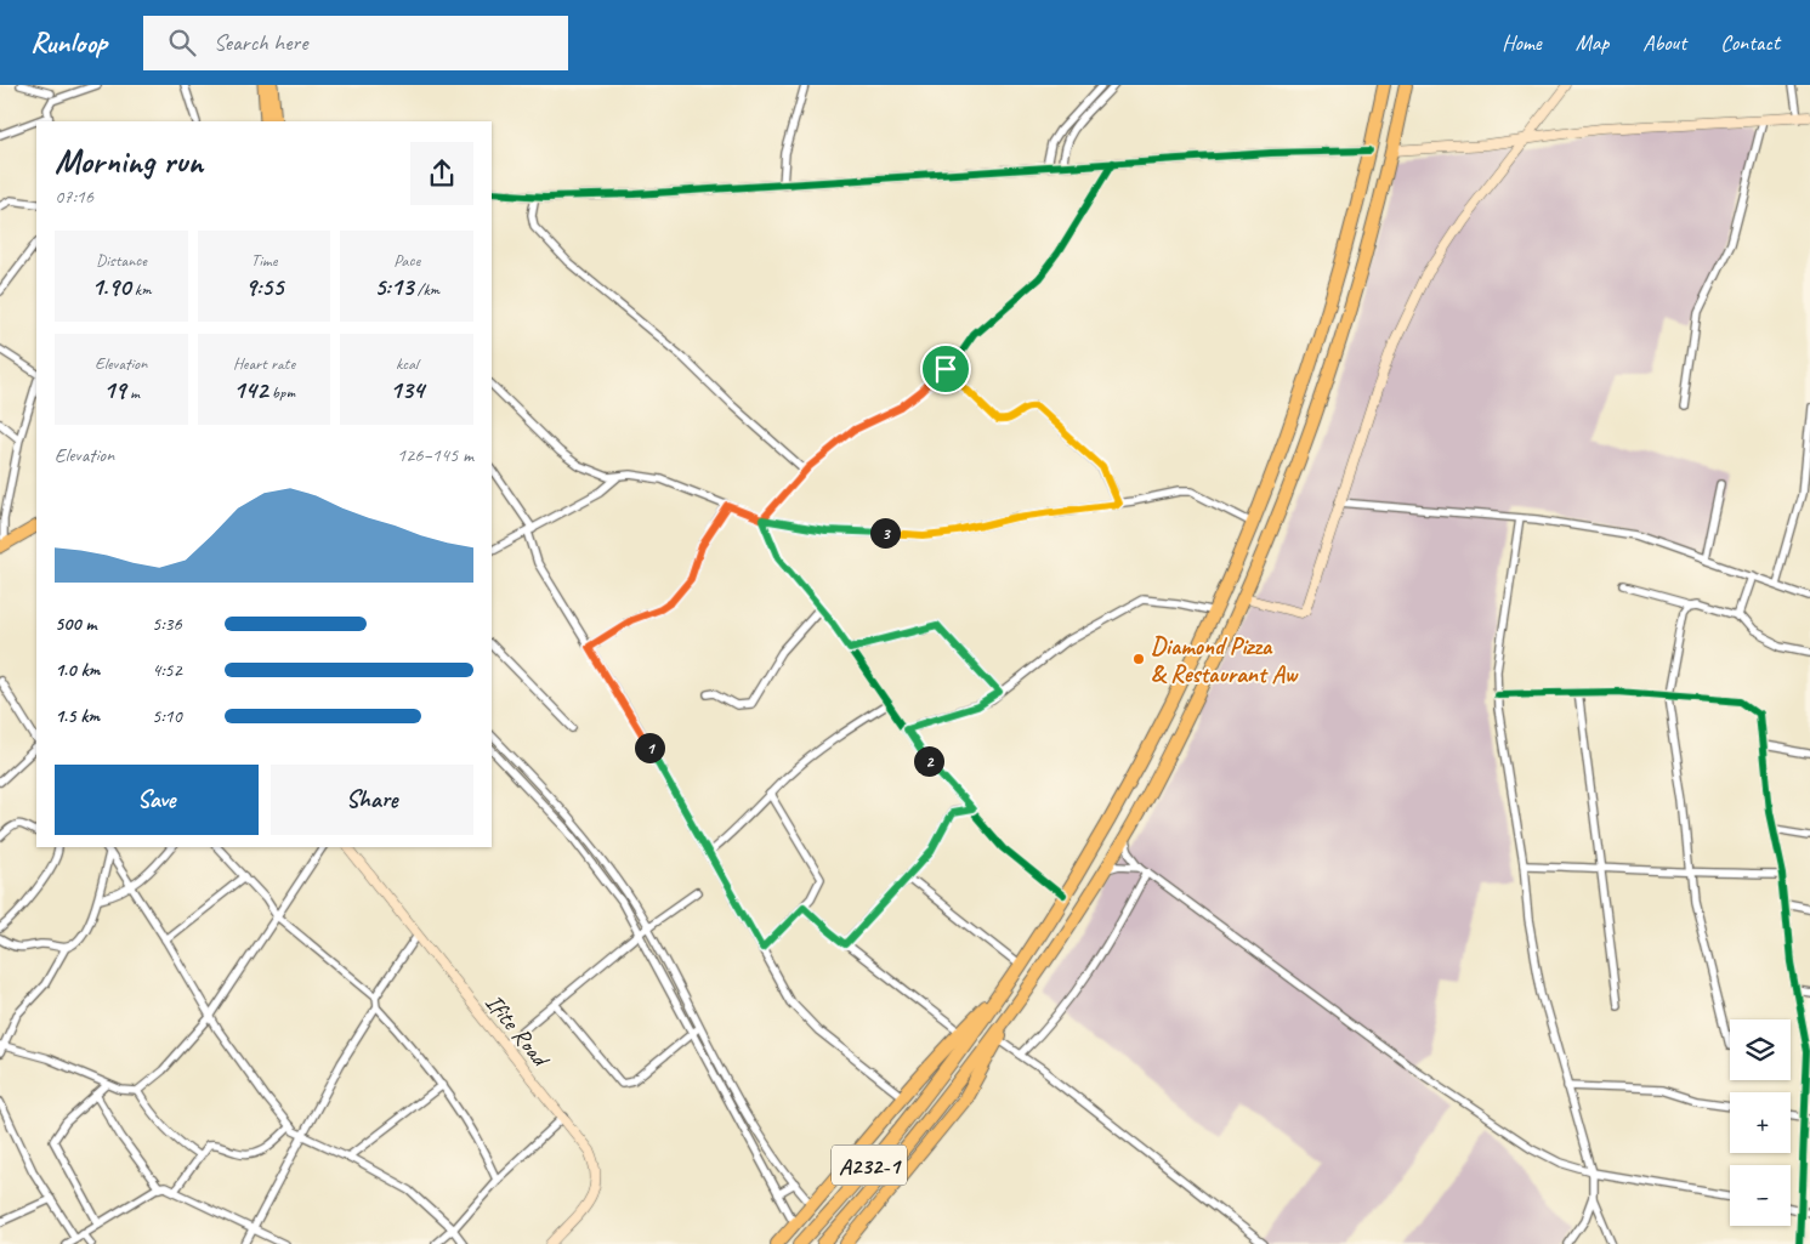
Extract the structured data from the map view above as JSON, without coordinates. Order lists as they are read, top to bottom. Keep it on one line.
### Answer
{"streets":{"highway":["A232-1"],"street":["Ifite Road"]},"places":["Diamond Pizza & Restaurant Aw"],"page":{"header":"Runloop","search":"Search here","nav":["Home","Map","About","Contact"],"heading":["Morning run","07:16"],"stats":[["Distance","1.90 km"],["Time","9:55"],["Pace","5:13 /km"],["Elevation","19 m"],["Heart rate","142 bpm"],["kcal","134"]],"chart":["Elevation","126–145 m"],"pins":["3","1","2"],"list":[{"name":"500 m","note":"5:36"},{"name":"1.0 km","note":"4:52"},{"name":"1.5 km","note":"5:10"}],"buttons":["Save","Share"],"map_buttons":["+","−"]}}
